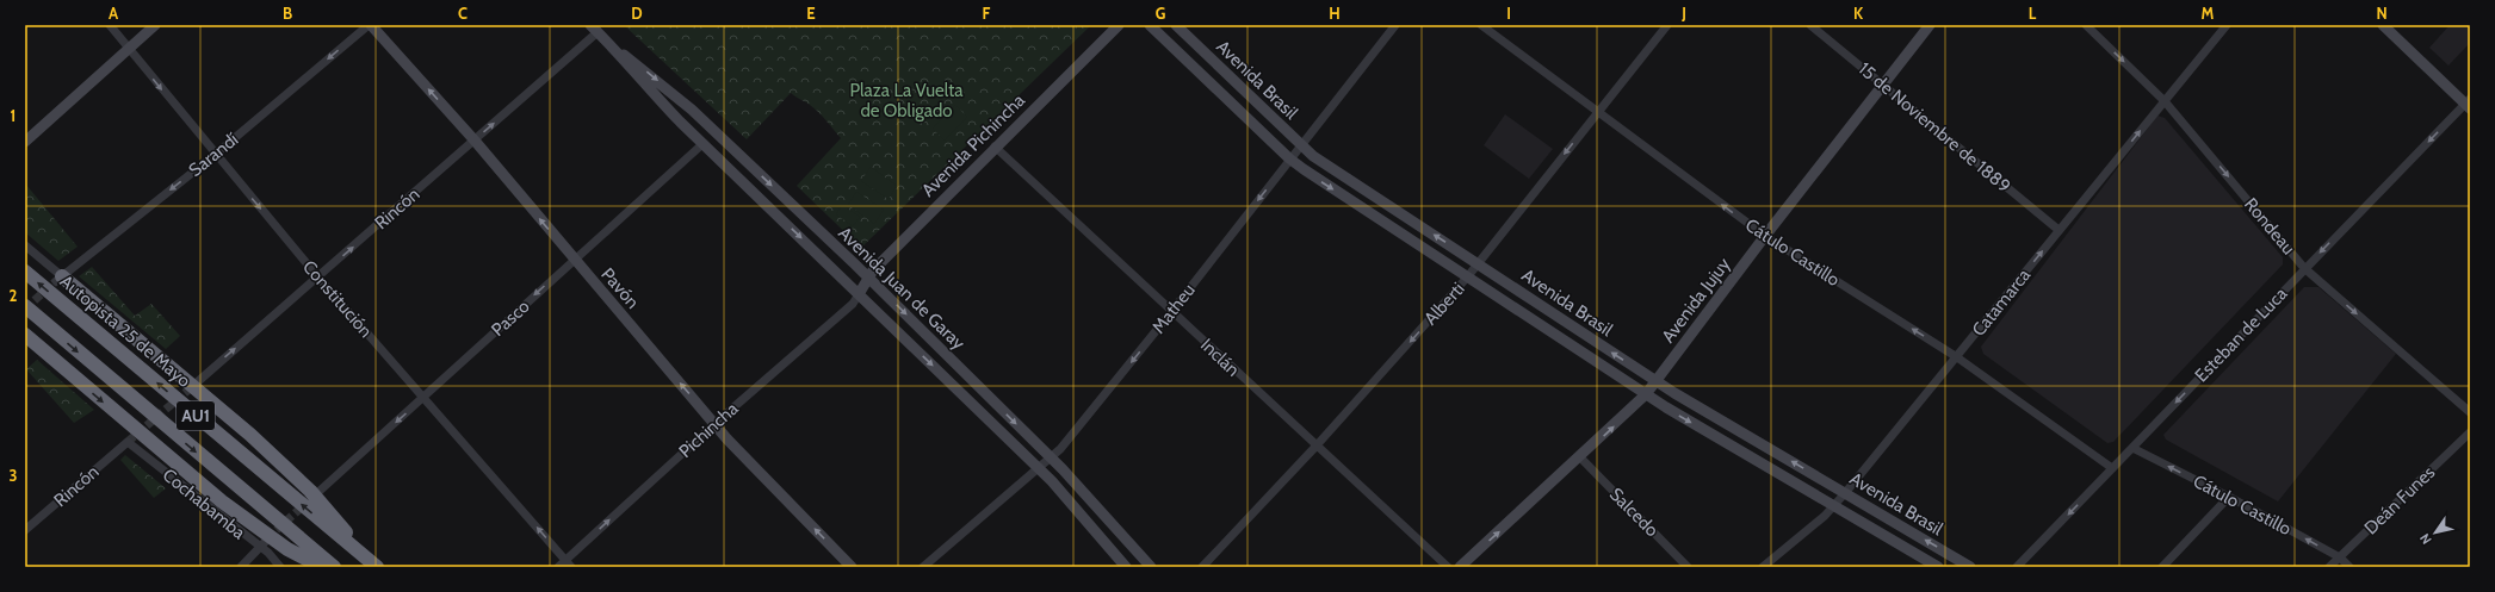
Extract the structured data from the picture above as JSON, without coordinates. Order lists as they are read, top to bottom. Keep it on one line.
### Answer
{"streets":{"highway":["Autopista 25 de Mayo","AU1"],"main road":["Avenida Brasil","Avenida Pichincha","Pavón","Avenida Juan de Garay","Avenida Jujuy"],"street":["15 de Noviembre de 1889","Sarandí","Rincón","Rondeau","Cátulo Castillo","Constitución","Catamarca","Alberti","Matheu","Pasco","Esteban de Luca","Inclán","Pichincha","Deán Funes","Cochabamba","Salcedo"]},"crossings":[["Avenida Brasil","Avenida Jujuy"],["Avenida Brasil","Catamarca"],["Avenida Brasil","Alberti"],["Avenida Brasil","Matheu"],["15 de Noviembre de 1889","Avenida Jujuy"],["15 de Noviembre de 1889","Catamarca"],["Avenida Pichincha","Avenida Juan de Garay"],["Avenida Pichincha","Inclán"],["Avenida Pichincha","Pichincha"],["Sarandí","Pavón"],["Sarandí","Constitución"],["Rincón","Pavón"],["Rincón","Avenida Juan de Garay"],["Rincón","Constitución"],["Rincón","Cochabamba"],["Rondeau","Catamarca"],["Rondeau","Esteban de Luca"],["Cátulo Castillo","Avenida Jujuy"],["Cátulo Castillo","Catamarca"],["Cátulo Castillo","Alberti"],["Cátulo Castillo","Esteban de Luca"],["Cátulo Castillo","Deán Funes"],["Pavón","Pasco"],["Pavón","Pichincha"],["Avenida Juan de Garay","Matheu"],["Avenida Juan de Garay","Pasco"],["Avenida Juan de Garay","Pichincha"],["Constitución","Pasco"],["Constitución","Pichincha"],["Avenida Jujuy","Salcedo"],["Alberti","Inclán"],["Matheu","Inclán"]],"one_way":["Sarandí","Rincón","Rondeau","Cátulo Castillo","Pavón","Avenida Juan de Garay","Avenida Jujuy","Catamarca","Alberti","Matheu","Pasco","Esteban de Luca","Pichincha"],"parks":["Plaza La Vuelta de Obligado"],"north":"bottom left","grid":{"columns":["A","B","C","D","E","F","G","H","I","J","K","L","M","N"],"rows":["1","2","3"]}}
